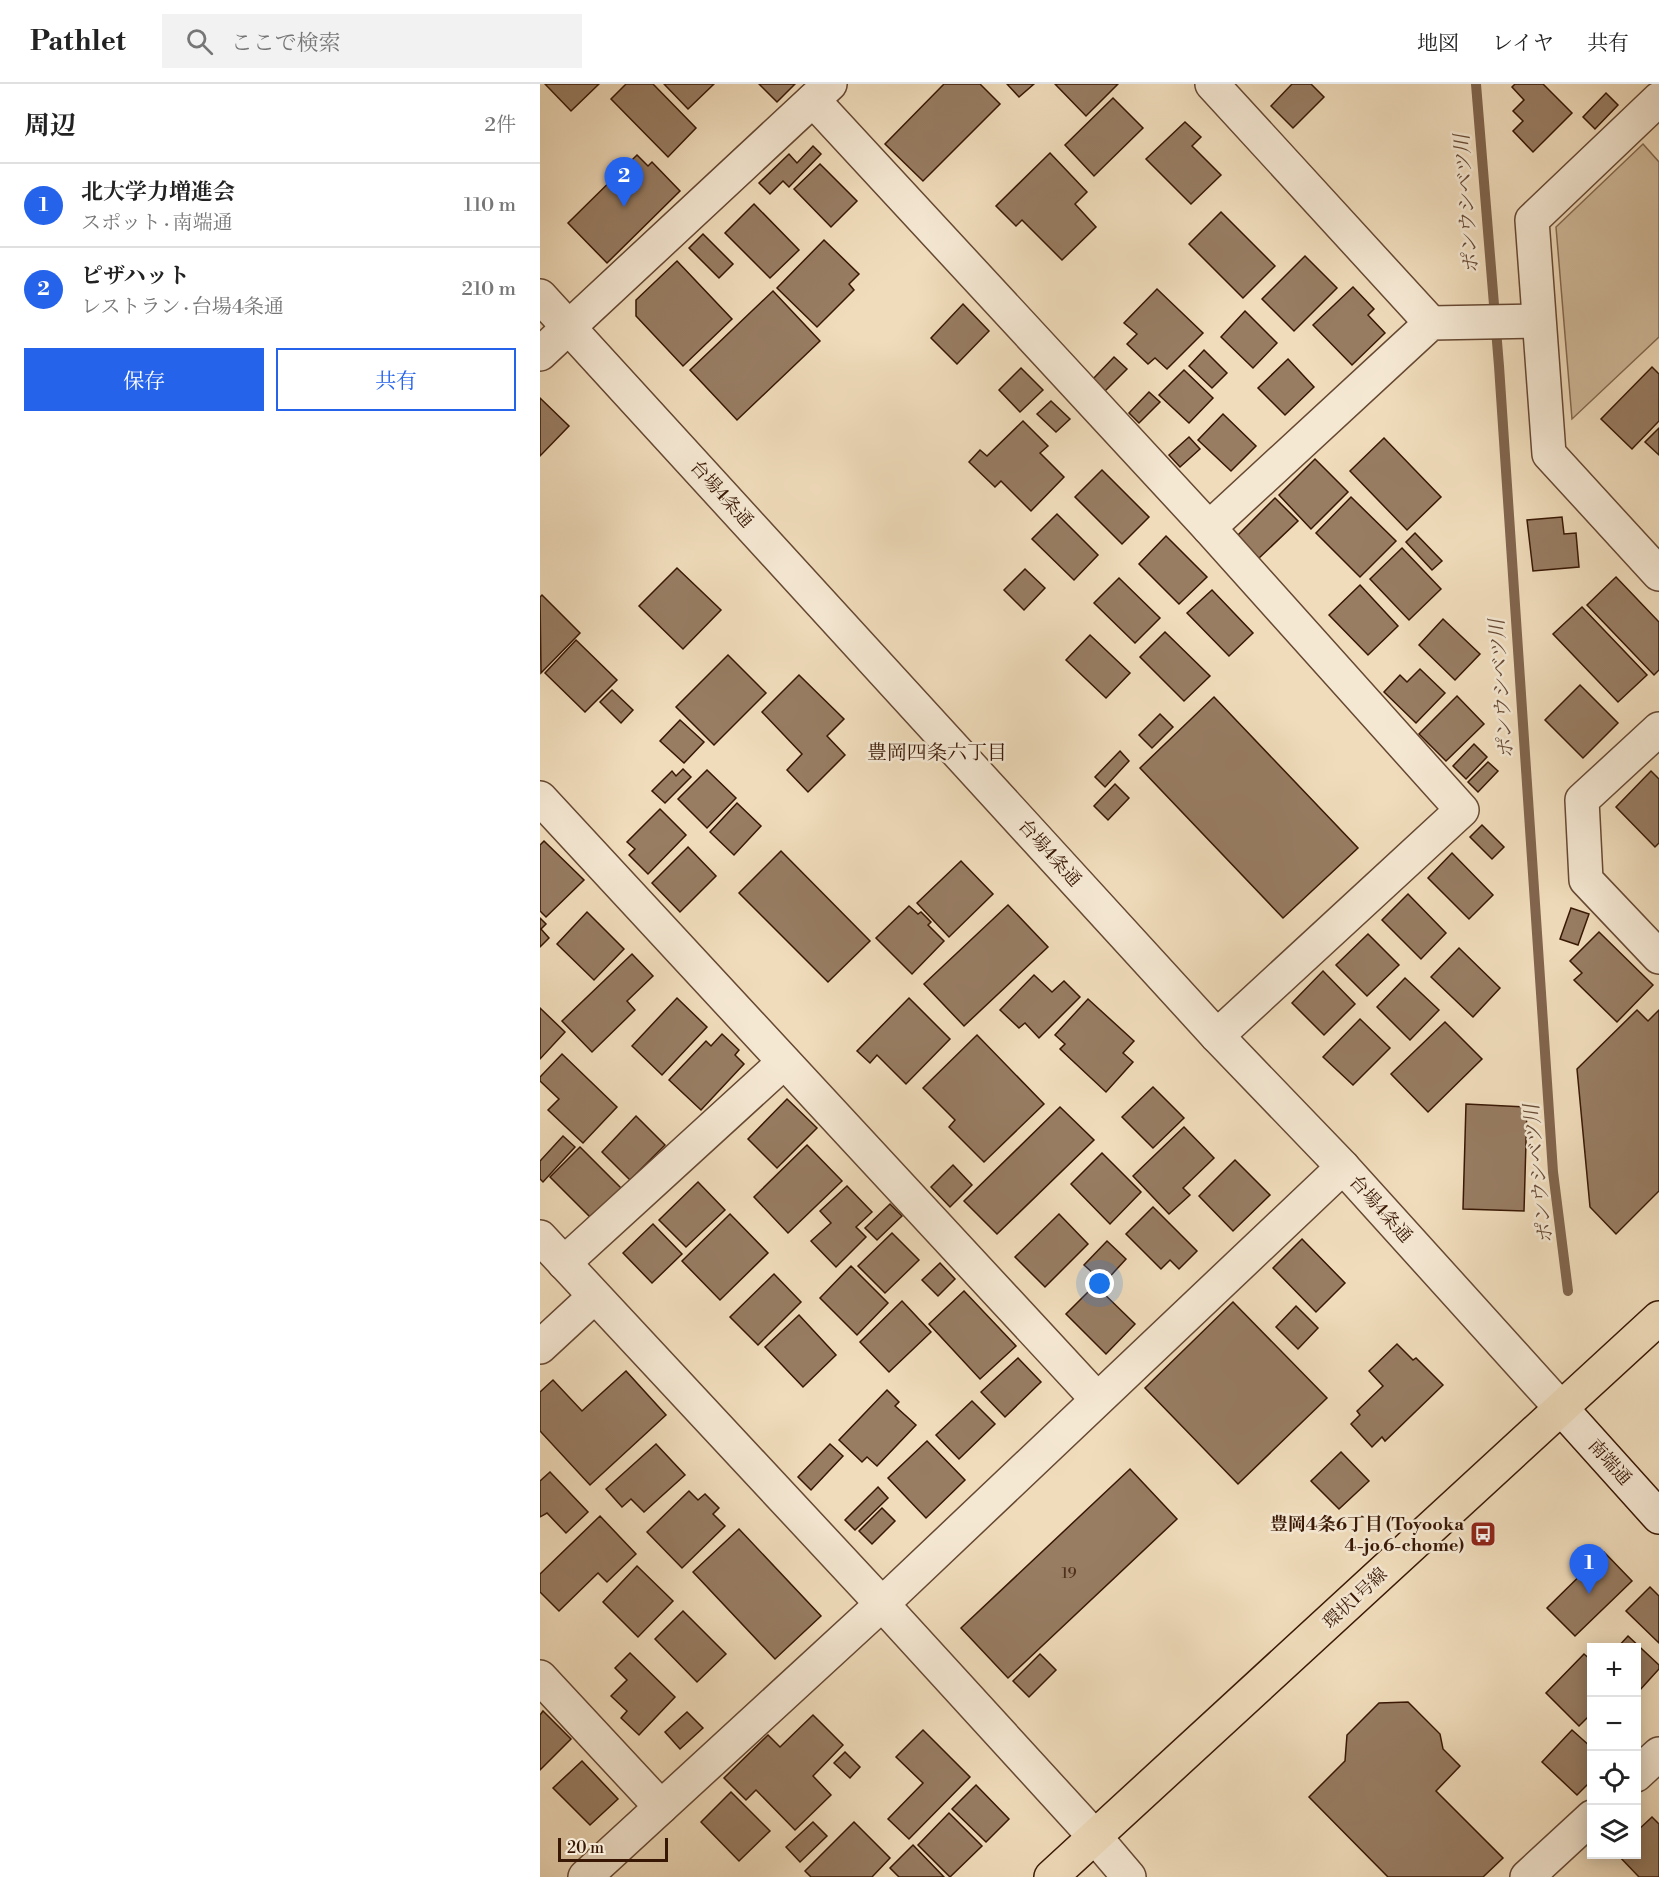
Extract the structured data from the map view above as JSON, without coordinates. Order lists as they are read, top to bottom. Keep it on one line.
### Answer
{"streets":{"main road":["環状1号線"],"street":["台場4条通","南端通"]},"crossings":[["台場4条通","南端通"],["台場4条通","環状1号線"],["南端通","環状1号線"]],"districts":["豊岡四条六丁目"],"water":["ポンウシベツ川"],"places":{"bus stop":["豊岡4条6丁目 (Toyooka 4-jo 6-chome)"]},"house_numbers":["19"],"scale_bar":"20 m","page":{"header":"Pathlet","search":"ここで検索","nav":["地図","レイヤ","共有"],"heading":["周辺","2件"],"pins":["2","1"],"list":[{"mark":"1","name":"北大学力増進会","note":"スポット · 南端通","value":"110 m"},{"mark":"2","name":"ピザハット","note":"レストラン · 台場4条通","value":"210 m"}],"buttons":["保存","共有"],"map_buttons":["+","−"],"scale":"20 m"}}
